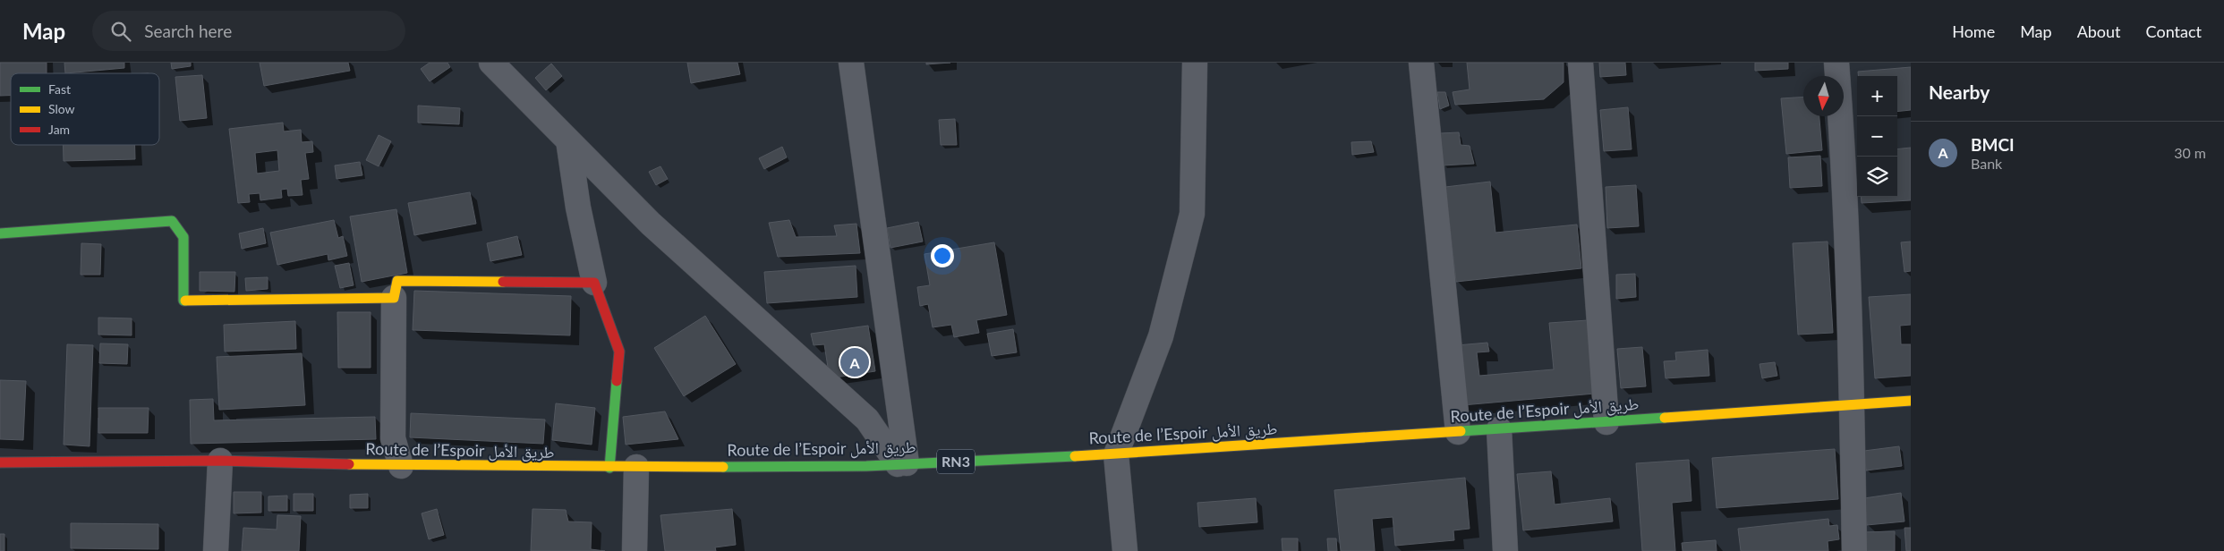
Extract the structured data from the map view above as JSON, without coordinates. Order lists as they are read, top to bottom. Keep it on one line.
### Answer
{"streets":{"main road":["Route de l’Espoir طريق الأمل","RN3"]},"legend":["Fast","Slow","Jam"],"north":"bottom","page":{"header":"Map","search":"Search here","nav":["Home","Map","About","Contact"],"heading":"Nearby","map_buttons":["+","−"],"list":[{"mark":"A","name":"BMCI","note":"Bank","value":"30 m"}],"pins":"A"}}
